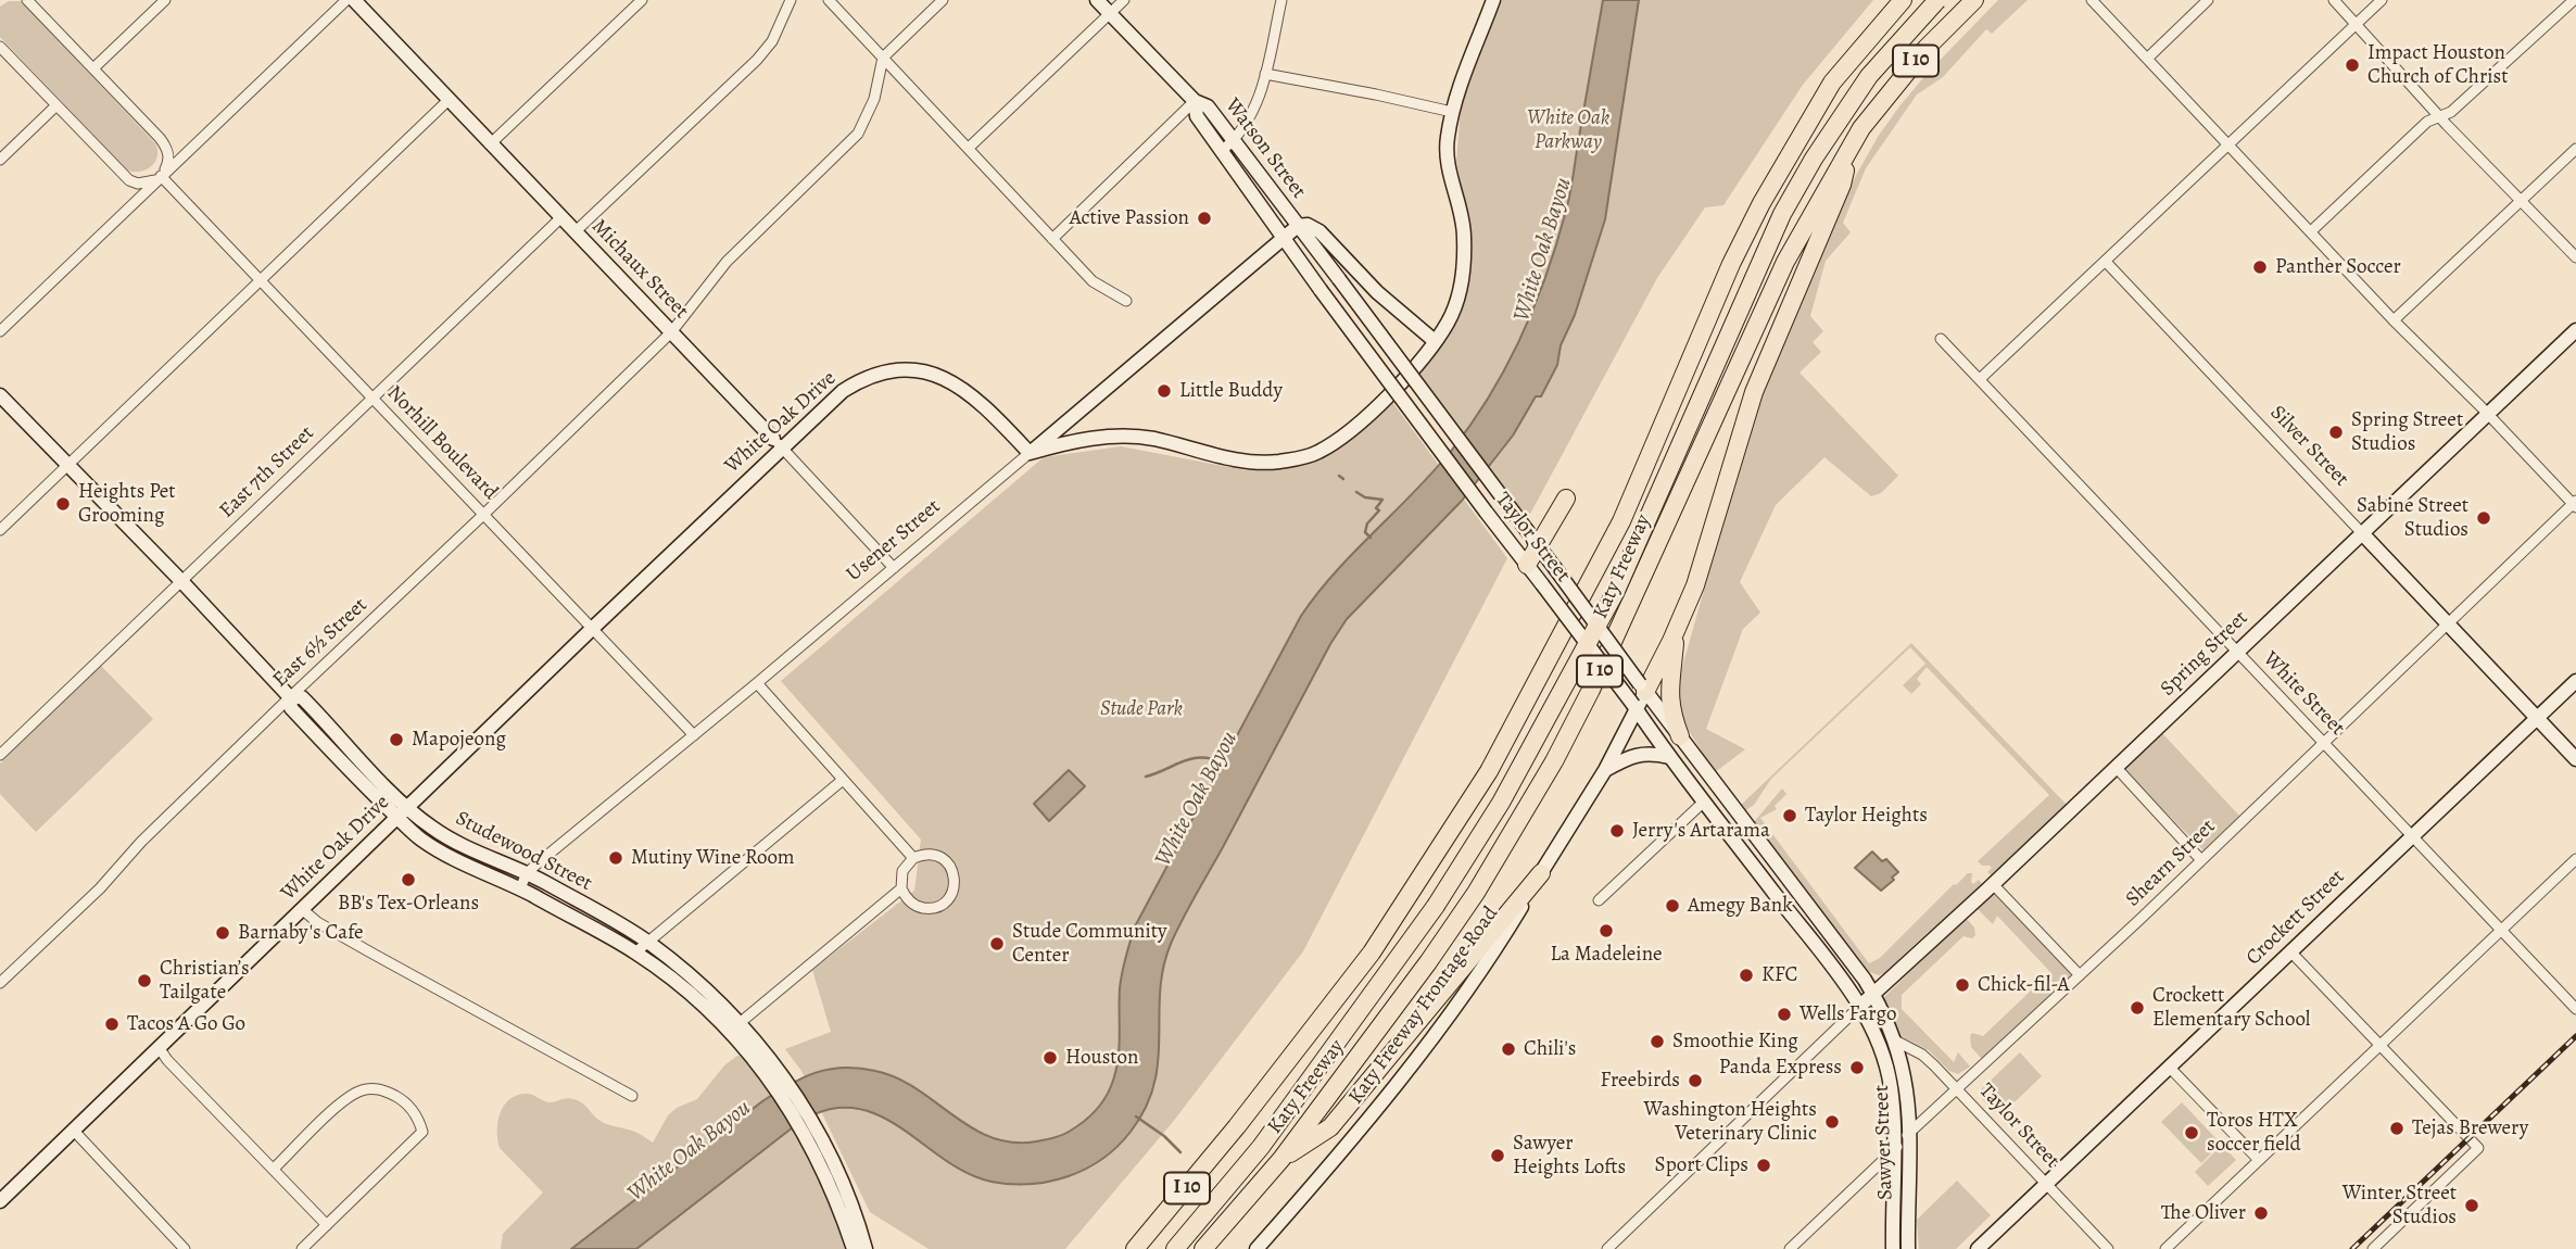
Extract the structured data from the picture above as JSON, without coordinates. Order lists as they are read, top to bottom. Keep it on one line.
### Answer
{"streets":{"highway":["I 10","Katy Freeway"],"main road":["Watson Street","Michaux Street","White Oak Drive","Silver Street","Taylor Street","Usener Street","Spring Street","Studewood Street","Crockett Street","Katy Freeway Frontage Road","Sawyer Street"],"street":["Norhill Boulevard","East 7th Street","East 6½ Street","White Street","Shearn Street"]},"crossings":[["Watson Street","Taylor Street"],["Watson Street","Usener Street"],["Michaux Street","White Oak Drive"],["Michaux Street","East 7th Street"],["Michaux Street","Usener Street"],["Michaux Street","East 6½ Street"],["White Oak Drive","Norhill Boulevard"],["White Oak Drive","Usener Street"],["White Oak Drive","Studewood Street"],["Norhill Boulevard","East 7th Street"],["Norhill Boulevard","Usener Street"],["Norhill Boulevard","East 6½ Street"],["Silver Street","Spring Street"],["Silver Street","Shearn Street"],["Silver Street","Crockett Street"],["East 7th Street","Studewood Street"],["Taylor Street","Usener Street"],["Taylor Street","Spring Street"],["Taylor Street","Shearn Street"],["Taylor Street","Crockett Street"],["Taylor Street","Katy Freeway Frontage Road"],["Taylor Street","Sawyer Street"],["Usener Street","Studewood Street"],["East 6½ Street","Studewood Street"],["Spring Street","White Street"],["Spring Street","Sawyer Street"],["White Street","Shearn Street"],["White Street","Crockett Street"],["Shearn Street","Sawyer Street"]],"water":["White Oak Bayou"],"parks":["White Oak Parkway","Stude Park"],"places":["Impact Houston Church of Christ","Active Passion","Panther Soccer","Little Buddy","Spring Street Studios","Heights Pet Grooming","Sabine Street Studios","Mapojeong","Taylor Heights","Jerry's Artarama","Mutiny Wine Room","BB's Tex-Orleans","Amegy Bank","La Madeleine","Barnaby's Cafe","Stude Community Center","KFC","Christian’s Tailgate","Chick-fil-A","Crockett Elementary School","Wells Fargo","Tacos A Go Go","Smoothie King","Chili's","Houston","Panda Express","Freebirds","Washington Heights Veterinary Clinic","Tejas Brewery","Toros HTX soccer field","Sawyer Heights Lofts","Sport Clips","Winter Street Studios","The Oliver"]}
